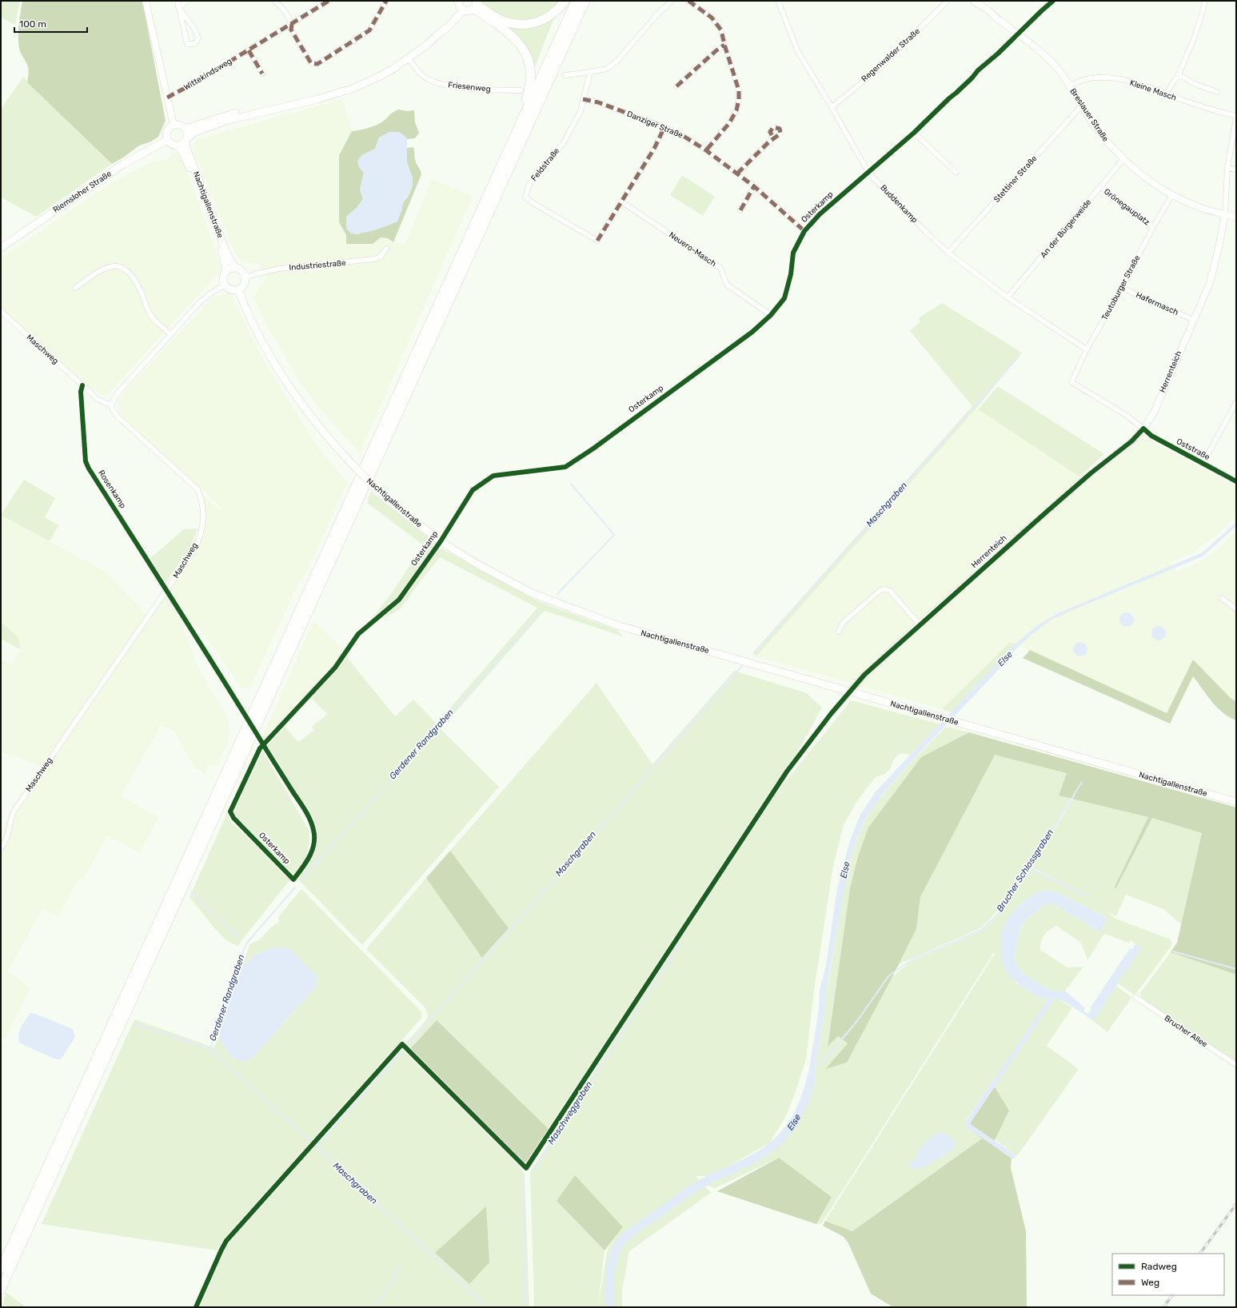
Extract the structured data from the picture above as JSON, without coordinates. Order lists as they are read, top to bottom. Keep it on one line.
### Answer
{"streets":{"main road":["Riemsloher Straße","Nachtigallenstraße"],"street":["Regenwalder Straße","Wittekindsweg","Friesenweg","Kleine Masch","Breslauer Straße","Danziger Straße","Feldstraße","Stettiner Straße","Buddenkamp","Osterkamp","Grönegauplatz","An der Bürgerweide","Neuero-Masch","Industriestraße","Teutoburger Straße","Hafermasch","Maschweg","Herrenteich","Oststraße","Rosenkamp","Brucher Allee"]},"crossings":[["Regenwalder Straße","Buddenkamp"],["Kleine Masch","Breslauer Straße"],["Kleine Masch","Herrenteich"],["Breslauer Straße","Stettiner Straße"],["Breslauer Straße","Osterkamp"],["Breslauer Straße","An der Bürgerweide"],["Breslauer Straße","Teutoburger Straße"],["Breslauer Straße","Herrenteich"],["Danziger Straße","Feldstraße"],["Danziger Straße","Osterkamp"],["Feldstraße","Neuero-Masch"],["Stettiner Straße","Buddenkamp"],["Riemsloher Straße","Nachtigallenstraße"],["Buddenkamp","Osterkamp"],["Buddenkamp","An der Bürgerweide"],["Buddenkamp","Teutoburger Straße"],["Nachtigallenstraße","Osterkamp"],["Nachtigallenstraße","Industriestraße"],["Nachtigallenstraße","Herrenteich"],["Osterkamp","Neuero-Masch"],["Osterkamp","Maschweg"],["Osterkamp","Rosenkamp"],["Grönegauplatz","An der Bürgerweide"],["Grönegauplatz","Teutoburger Straße"],["Teutoburger Straße","Hafermasch"],["Teutoburger Straße","Oststraße"],["Hafermasch","Herrenteich"],["Maschweg","Rosenkamp"],["Herrenteich","Oststraße"]],"water":["Maschgraben","Else","Gerdener Randgraben","Brucher Schlossgraben","Maschweggraben"],"legend":["Radweg","Weg"],"scale_bar":"100 m"}
